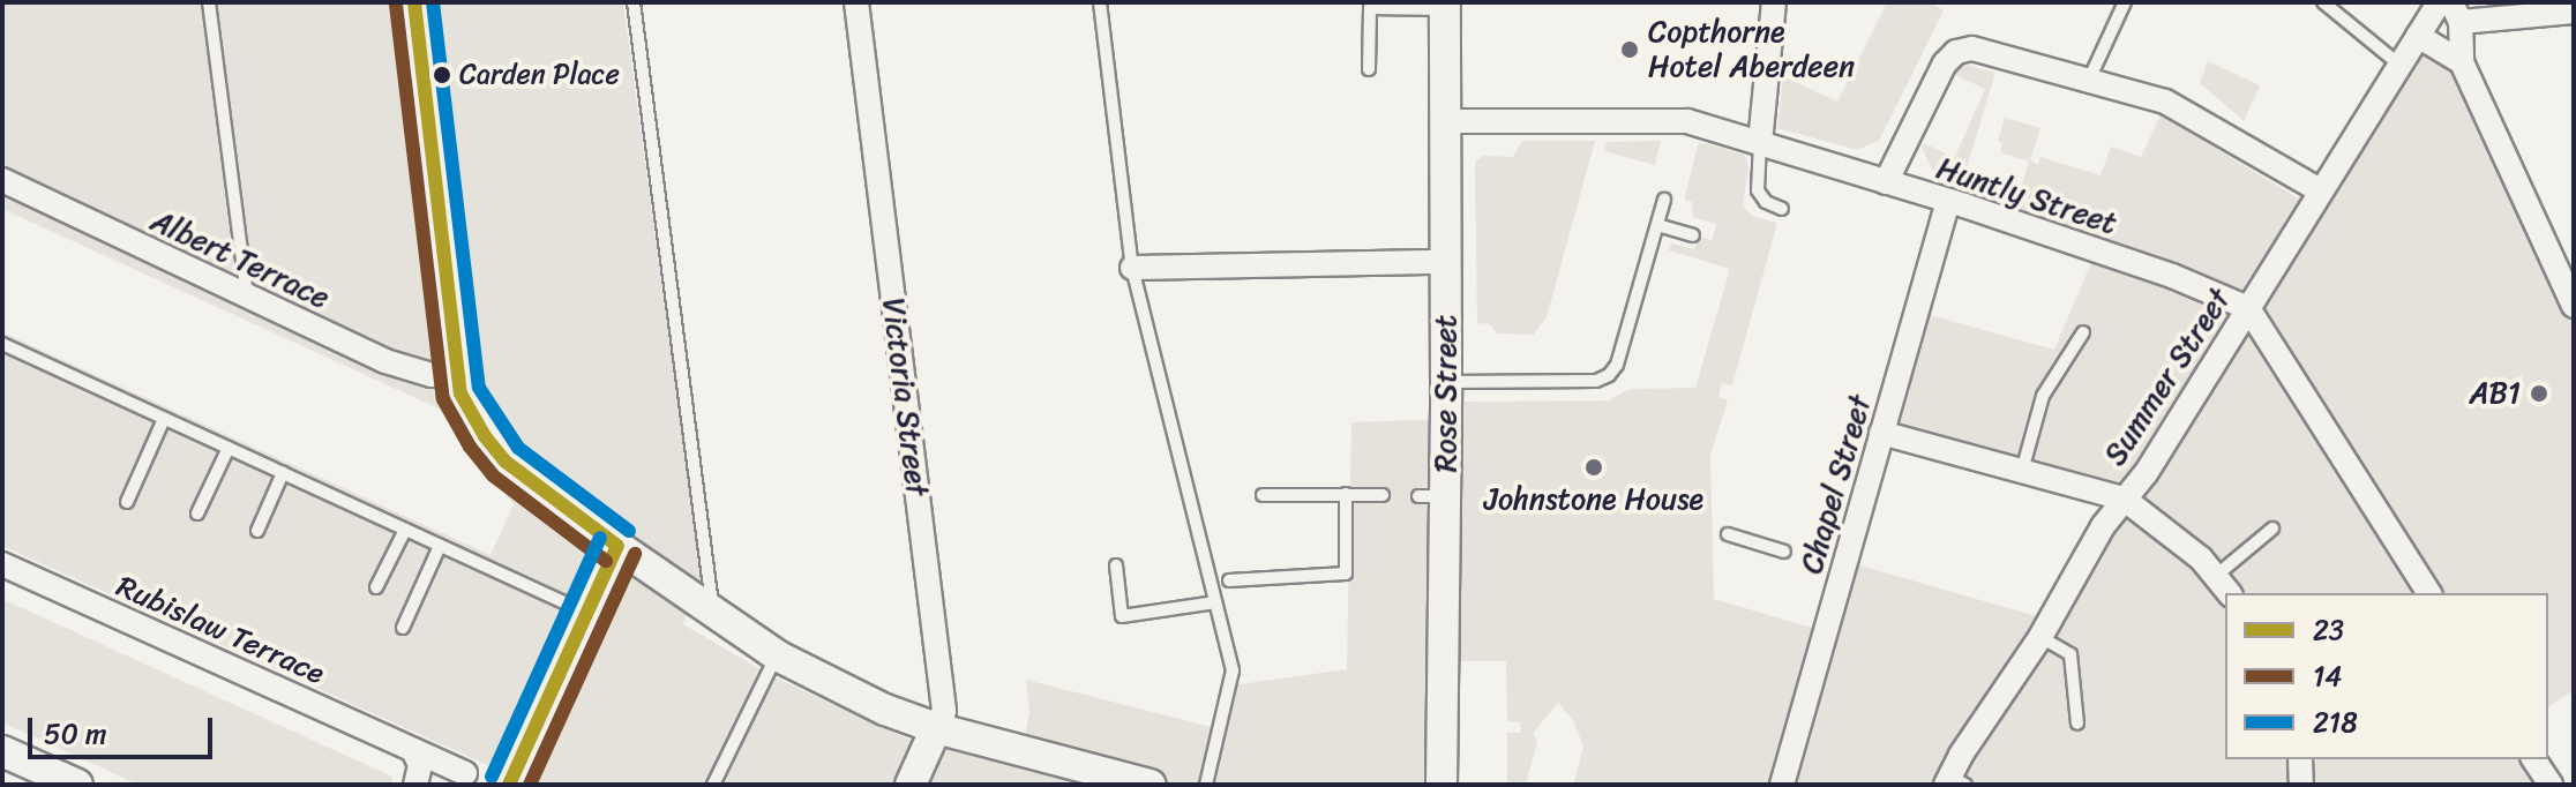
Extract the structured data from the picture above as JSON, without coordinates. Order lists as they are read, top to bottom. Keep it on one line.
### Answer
{"streets":{"street":["Huntly Street","Albert Terrace","Summer Street","Rose Street","Victoria Street","Chapel Street","Rubislaw Terrace"]},"crossings":[["Huntly Street","Summer Street"],["Huntly Street","Rose Street"],["Huntly Street","Chapel Street"]],"places":["Copthorne Hotel Aberdeen","Carden Place","AB1","Johnstone House"],"lines":["transit line 23","transit line 218","transit line 14"],"legend":["23","14","218"],"scale_bar":"50 m"}
